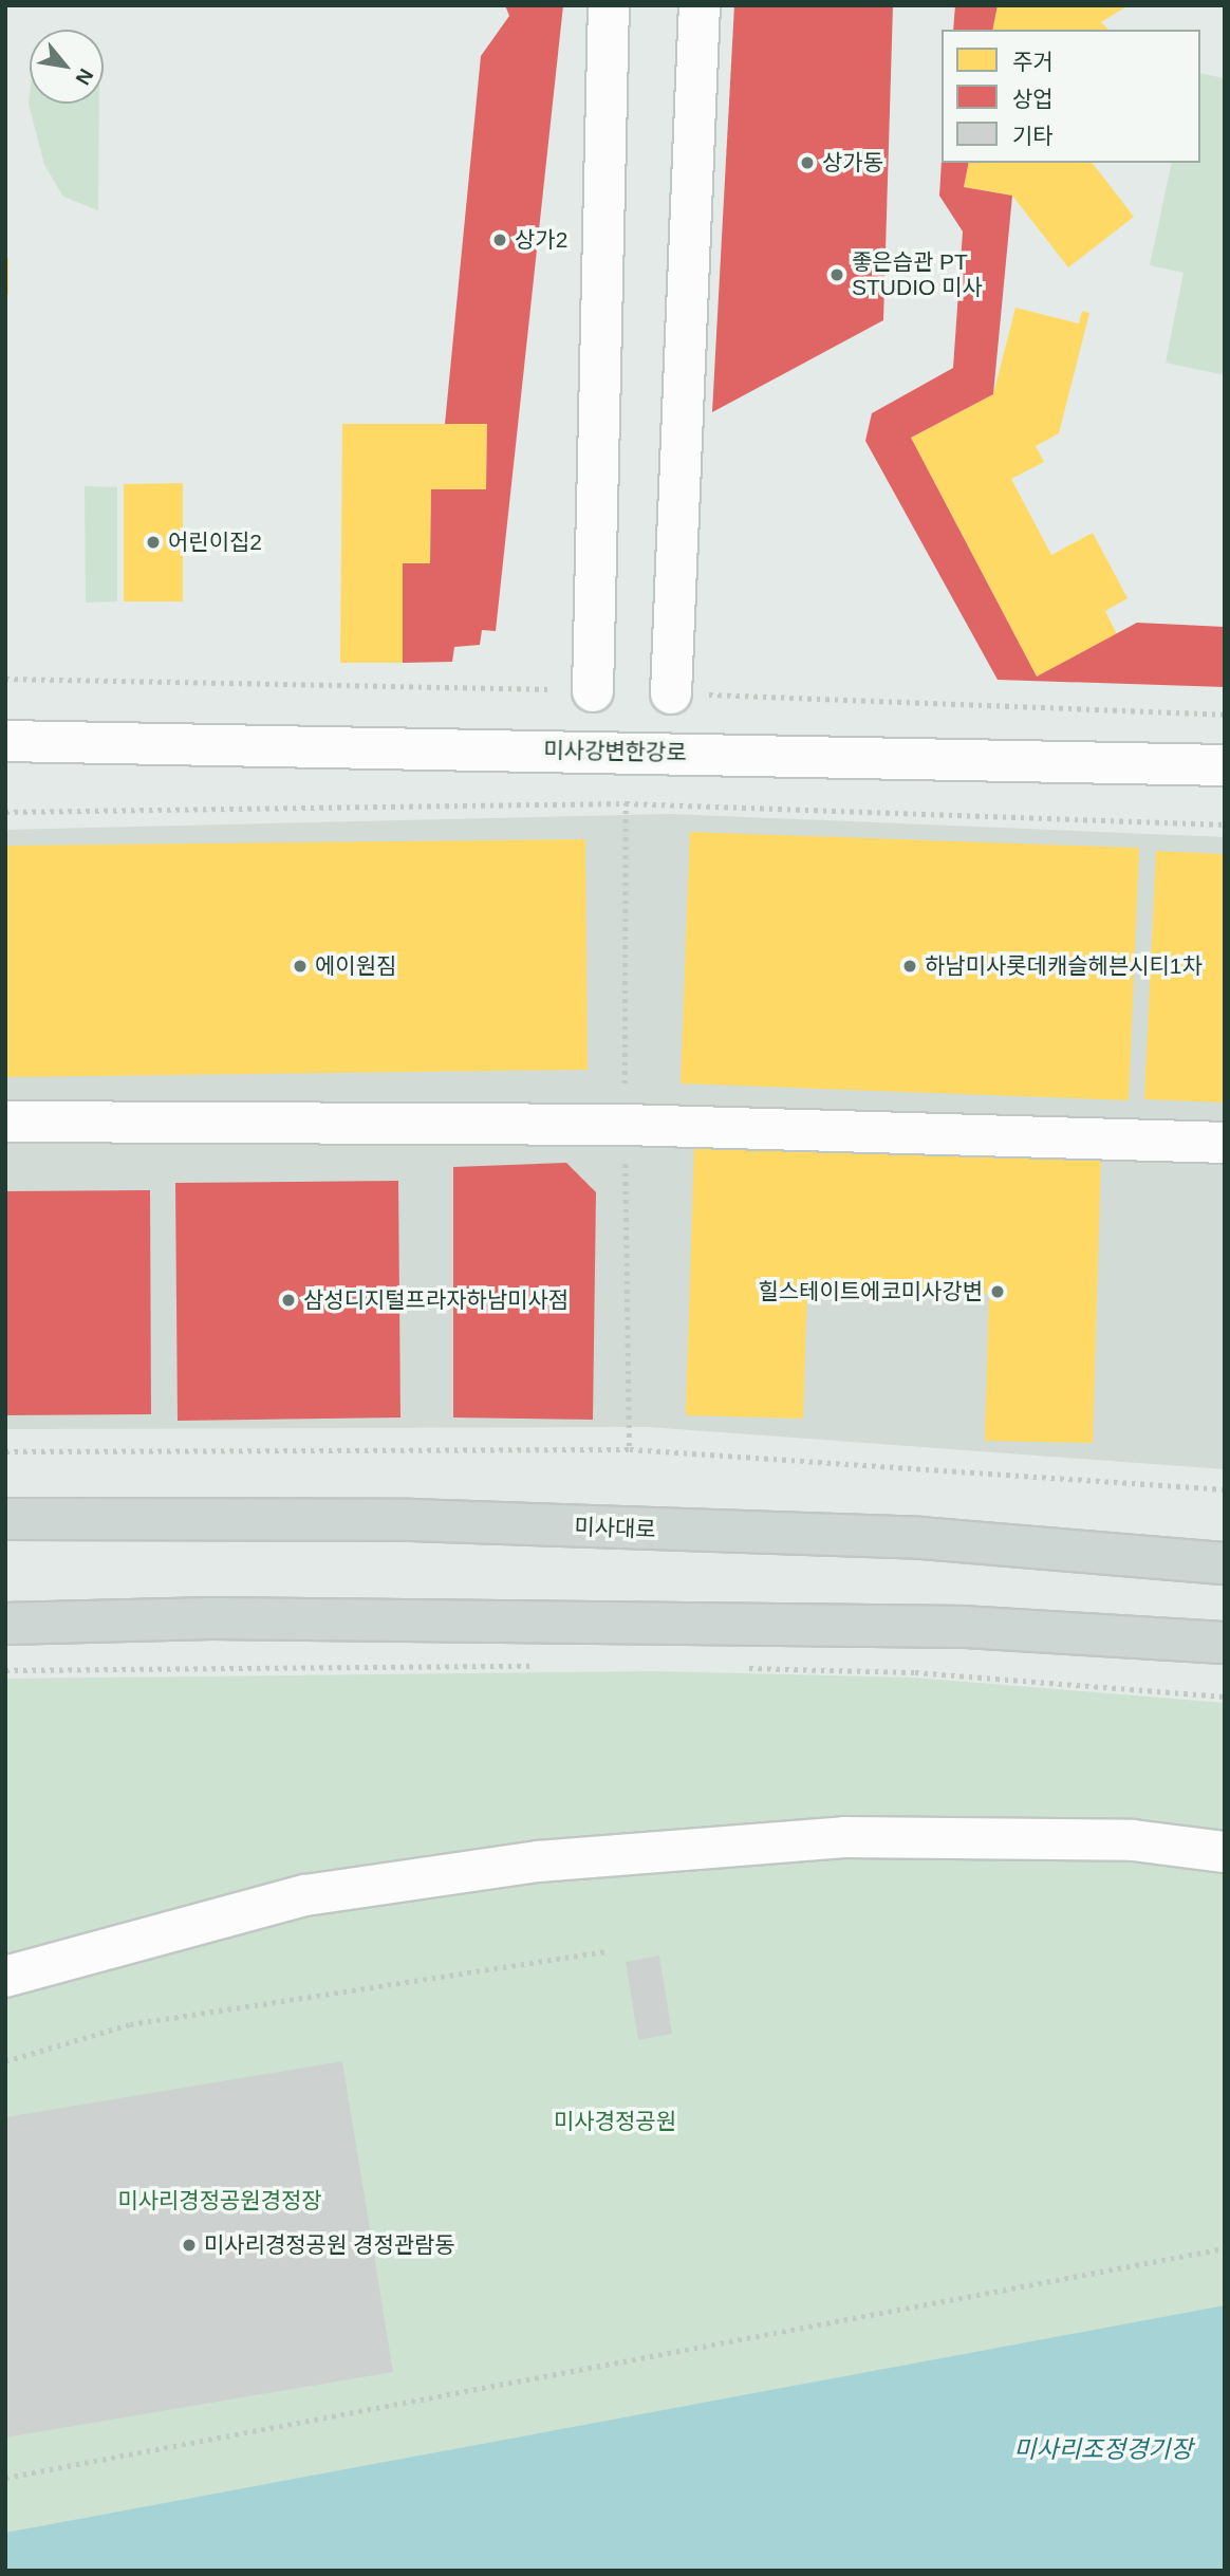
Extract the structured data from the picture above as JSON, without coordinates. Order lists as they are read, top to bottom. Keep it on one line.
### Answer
{"streets":{"main road":["미사대로"],"street":["미사강변한강로"]},"water":["미사리조정경기장"],"parks":["미사경정공원","미사리경정공원경정장"],"places":["상가동","상가2","좋은습관 PT STUDIO 미사","어린이집2","에이원짐","하남미사롯데캐슬헤븐시티1차","힐스테이트에코미사강변","삼성디지털프라자하남미사점","미사리경정공원 경정관람동"],"legend":["주거","상업","기타"],"north":"bottom right"}
